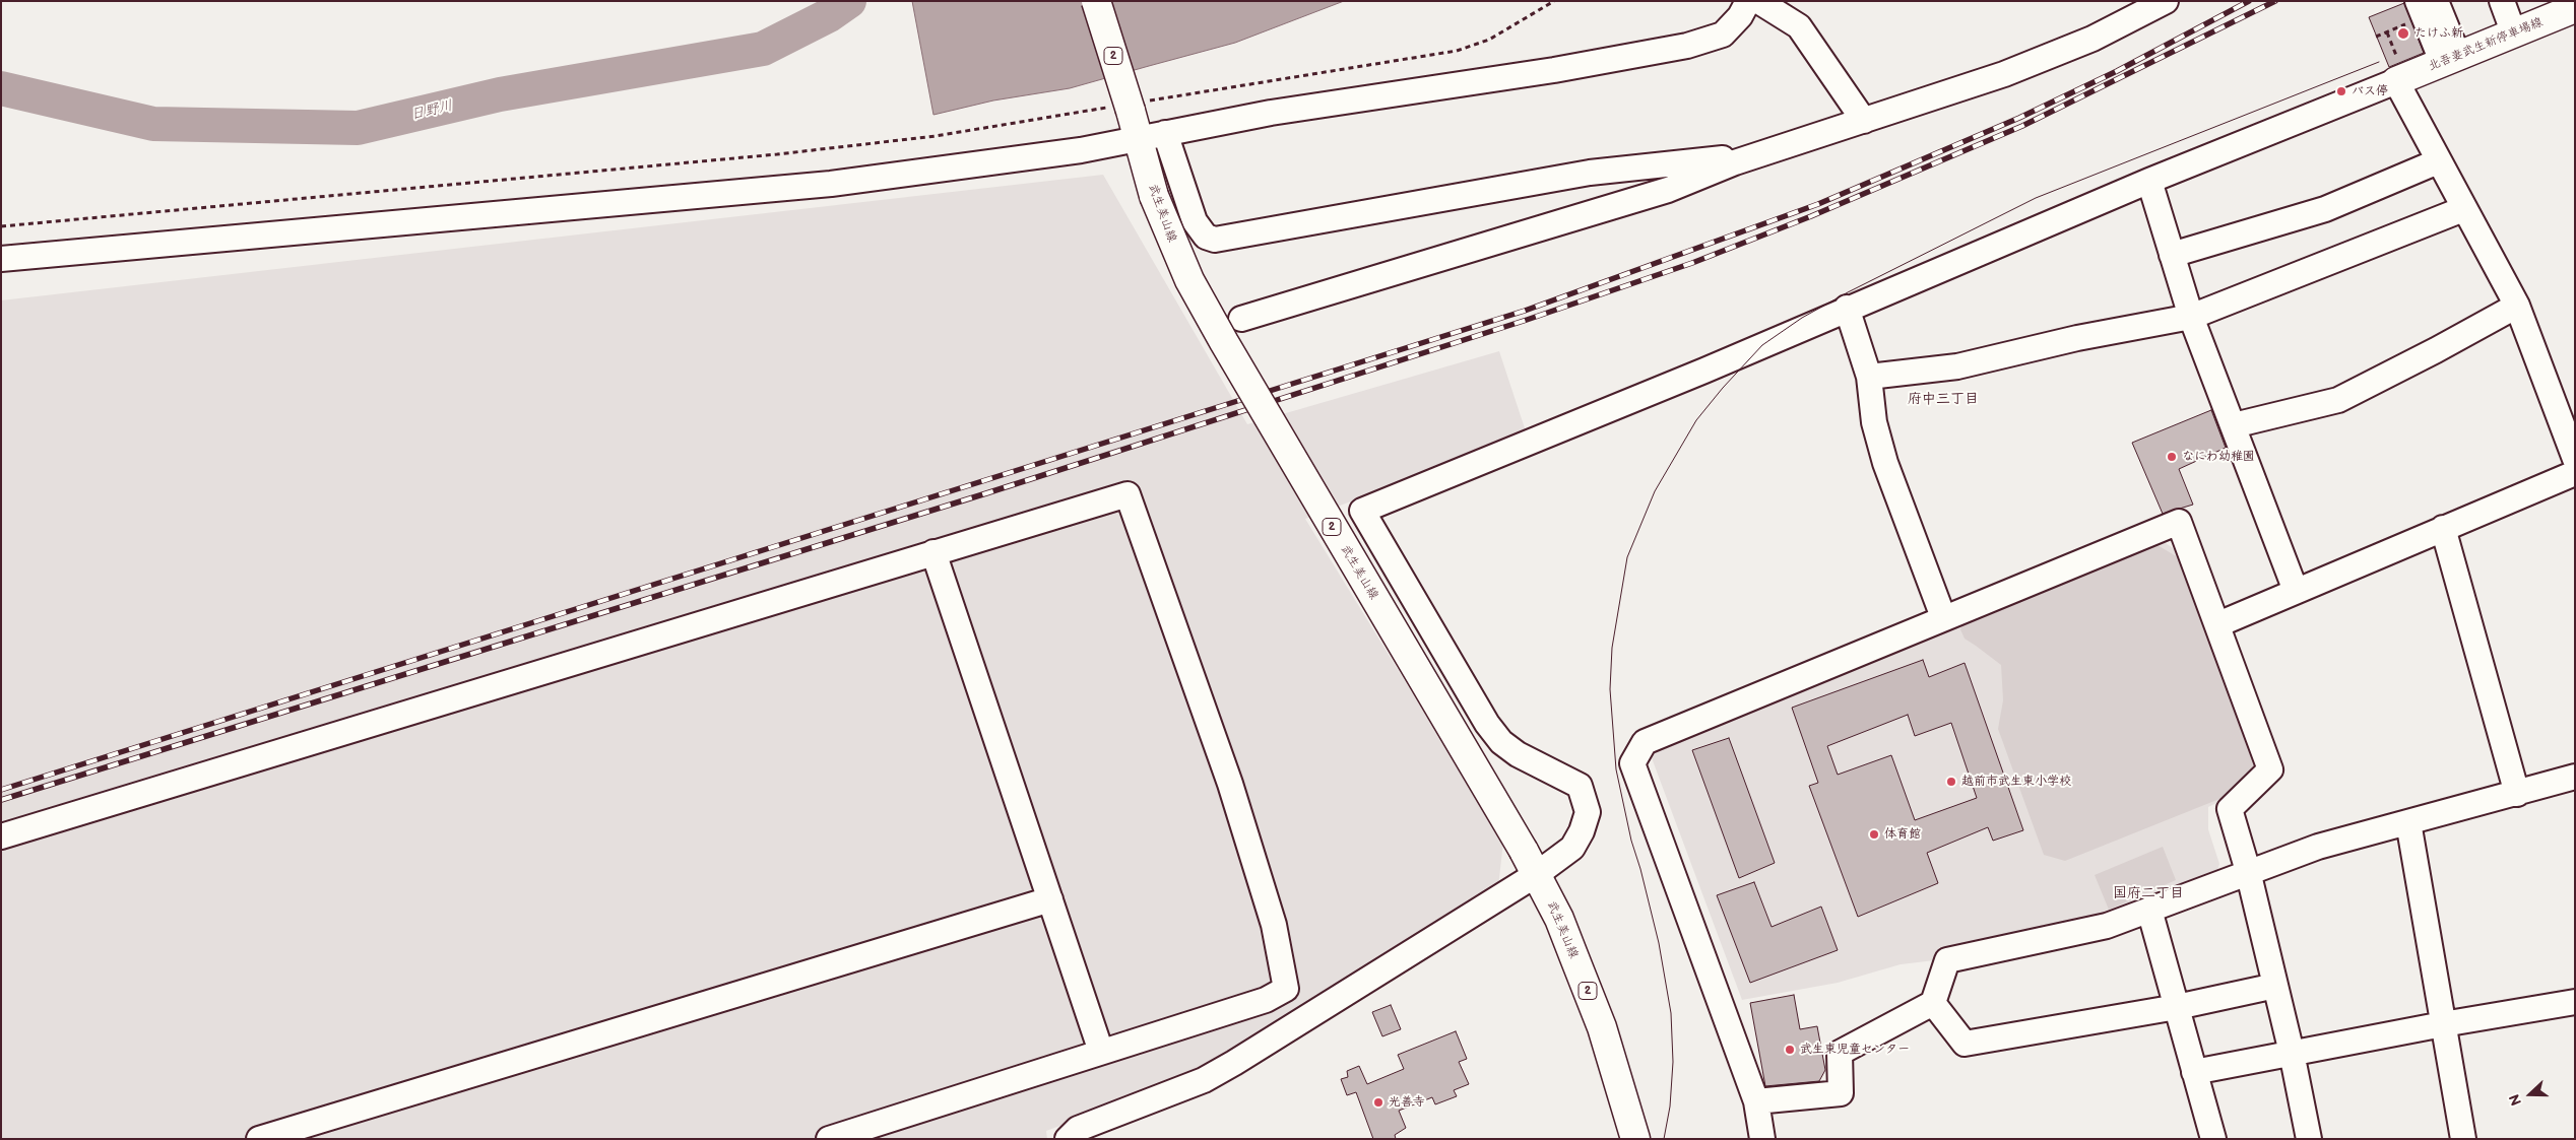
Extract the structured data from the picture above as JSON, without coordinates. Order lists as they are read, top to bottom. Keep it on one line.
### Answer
{"streets":{"main road":["北吾妻武生新停車場線","2","武生美山線"]},"districts":["府中三丁目","国府二丁目"],"water":["日野川"],"places":["たけふ新","バス停","なにわ幼稚園","越前市武生東小学校","体育館","武生東児童センター","光善寺"],"north":"left"}
